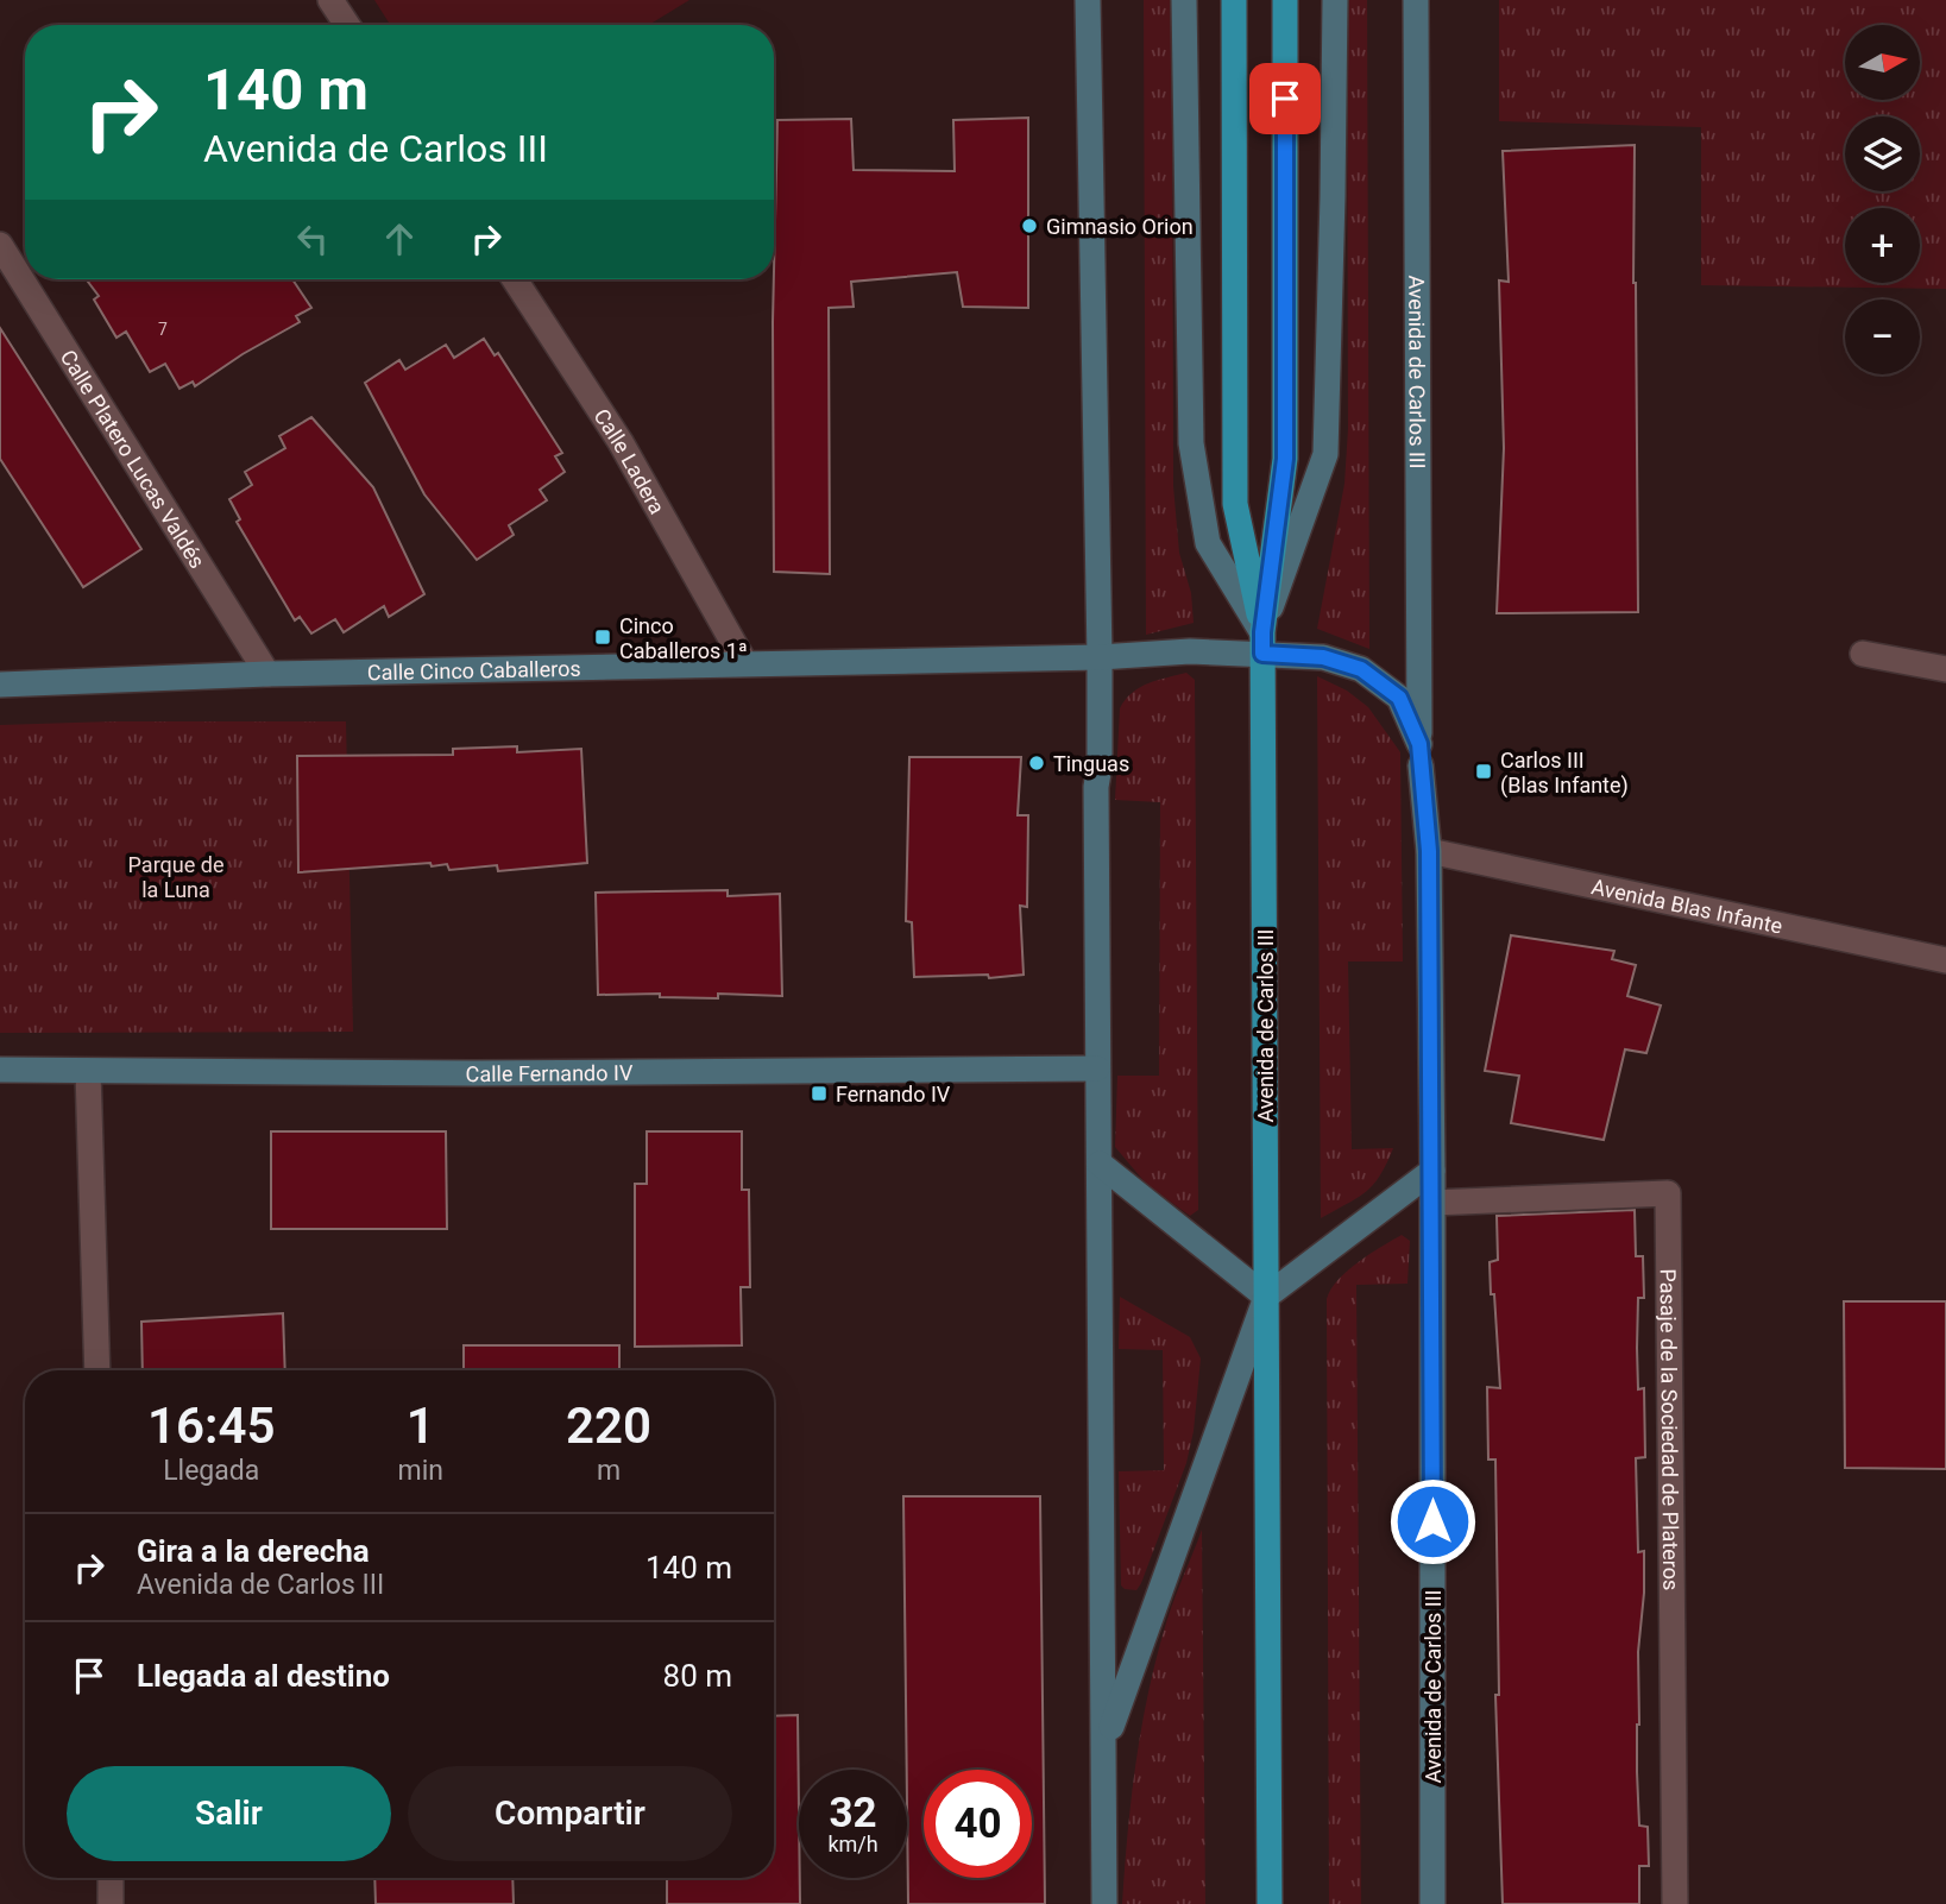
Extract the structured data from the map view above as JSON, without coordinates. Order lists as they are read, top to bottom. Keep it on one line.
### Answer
{"streets":{"main road":["Avenida de Carlos III"],"street":["Calle Platero Lucas Valdés","Calle Ladera","Calle Cinco Caballeros","Avenida Blas Infante","Calle Fernando IV","Pasaje de la Sociedad de Plateros"]},"crossings":[["Avenida de Carlos III","Calle Cinco Caballeros"],["Avenida de Carlos III","Avenida Blas Infante"],["Avenida de Carlos III","Calle Fernando IV"],["Avenida de Carlos III","Pasaje de la Sociedad de Plateros"],["Calle Platero Lucas Valdés","Calle Cinco Caballeros"],["Calle Ladera","Calle Cinco Caballeros"]],"parks":["Parque de la Luna"],"places":{"other":["Gimnasio Orion","Tinguas"],"transit":["Cinco Caballeros 1ª","Carlos III (Blas Infante)","Fernando IV"]},"house_numbers":["7"],"north":"right","page":{"map_buttons":["+","−"],"turn":["140 m","Avenida de Carlos III"],"eta":["16:45","Llegada","1","min","220","m"],"list":[{"name":"Gira a la derecha","note":"Avenida de Carlos III","value":"140 m"},{"name":"Llegada al destino","value":"80 m"}],"buttons":["Salir","Compartir"],"speed":"32 km/h","limit":"40"}}
